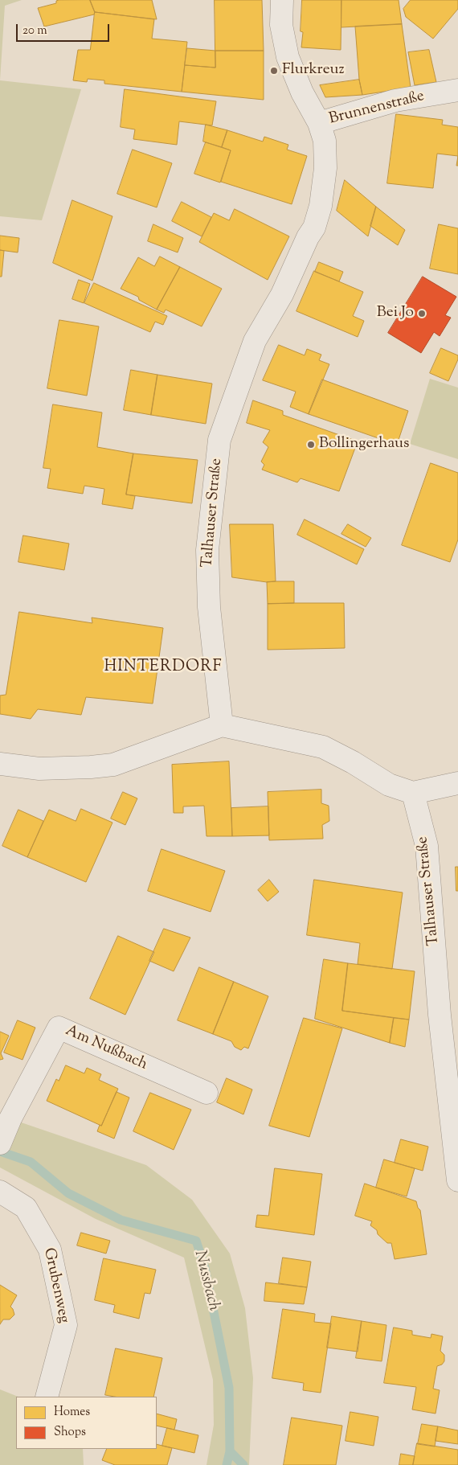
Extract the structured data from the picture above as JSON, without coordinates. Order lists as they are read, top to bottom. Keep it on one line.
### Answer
{"streets":{"street":["Brunnenstraße","Talhauser Straße","Am Nußbach","Grubenweg"]},"crossings":[["Brunnenstraße","Talhauser Straße"]],"districts":["HINTERDORF"],"water":["Nussbach"],"places":["Flurkreuz","Bei Jo","Bollingerhaus"],"legend":["Homes","Shops"],"scale_bar":"20 m"}
